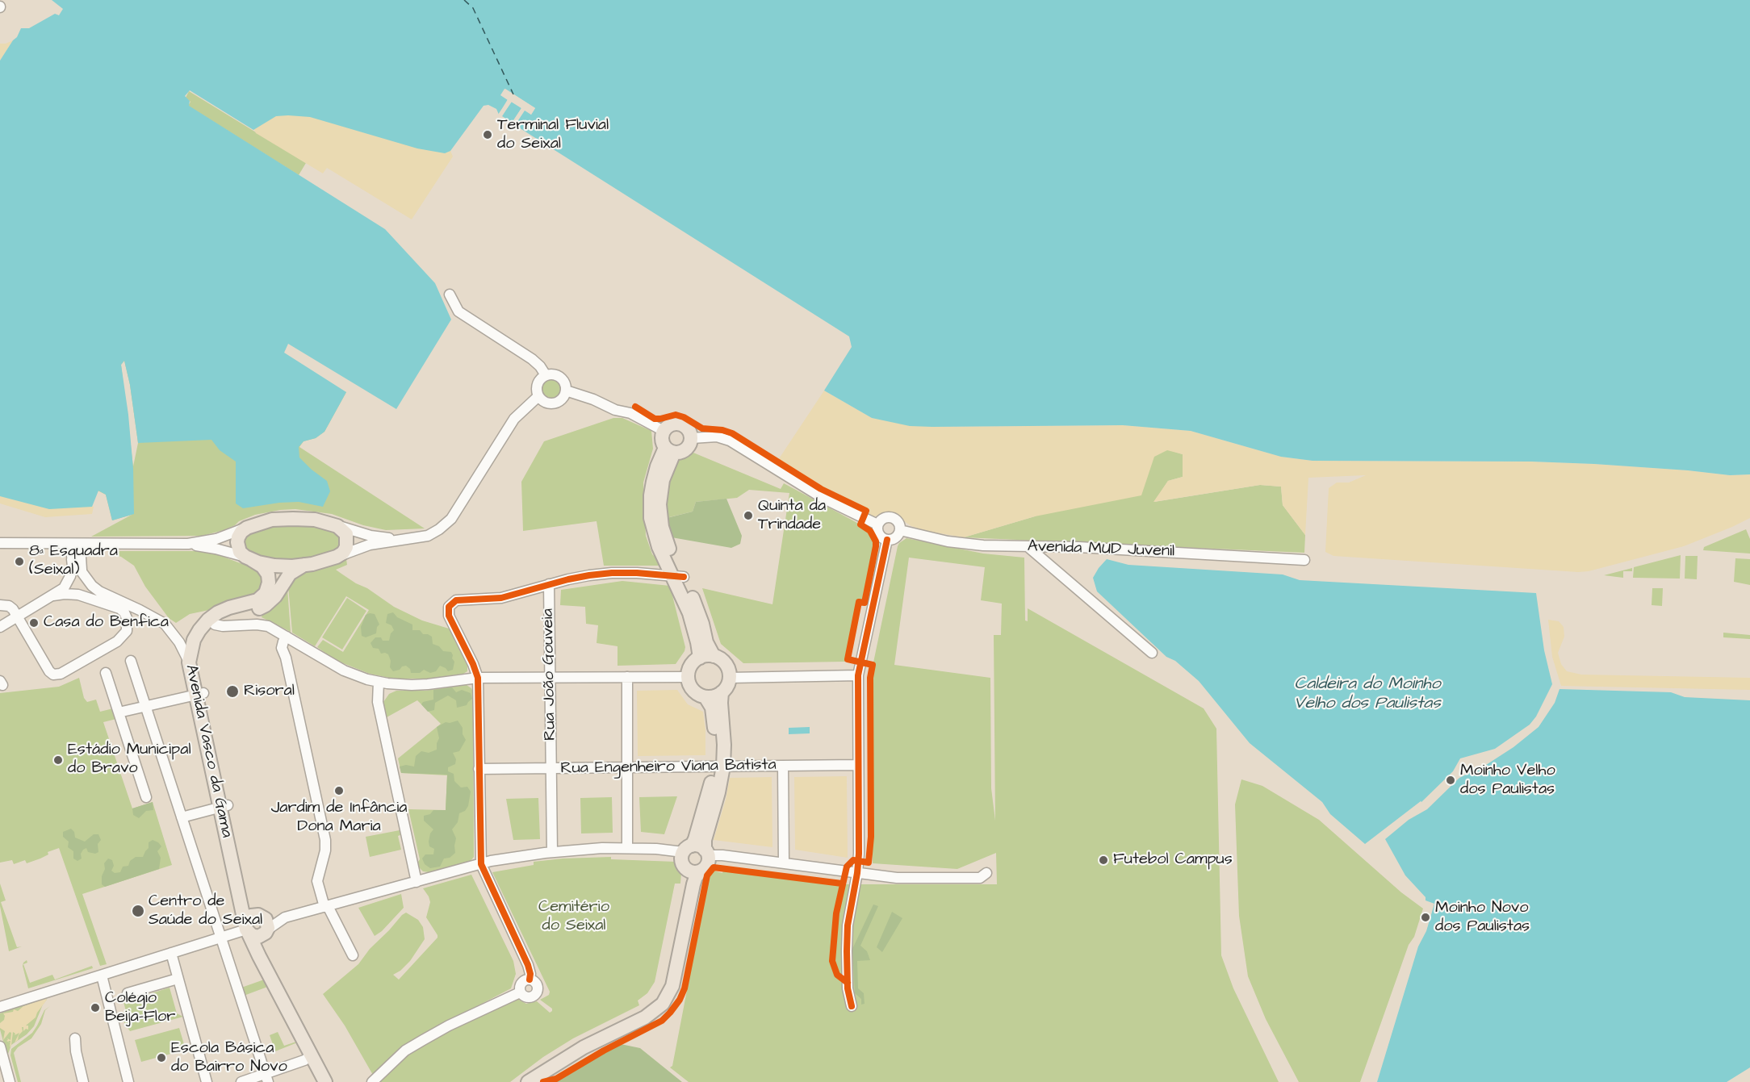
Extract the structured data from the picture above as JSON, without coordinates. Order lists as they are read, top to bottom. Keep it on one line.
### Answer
{"streets":{"main road":["Avenida Vasco da Gama"],"street":["Avenida MUD Juvenil","Rua João Gouveia","Rua Engenheiro Viana Batista"]},"crossings":[["Rua João Gouveia","Rua Engenheiro Viana Batista"]],"water":["Caldeira do Moinho Velho dos Paulistas"],"parks":["Cemitério do Seixal"],"places":["Terminal Fluvial do Seixal","Quinta da Trindade","8ª Esquadra (Seixal)","Casa do Benfica","Risoral","Estádio Municipal do Bravo","Moinho Velho dos Paulistas","Jardim de Infância Dona Maria","Futebol Campus","Centro de Saúde do Seixal","Moinho Novo dos Paulistas","Colégio Beija-Flor","Escola Básica do Bairro Novo"]}
